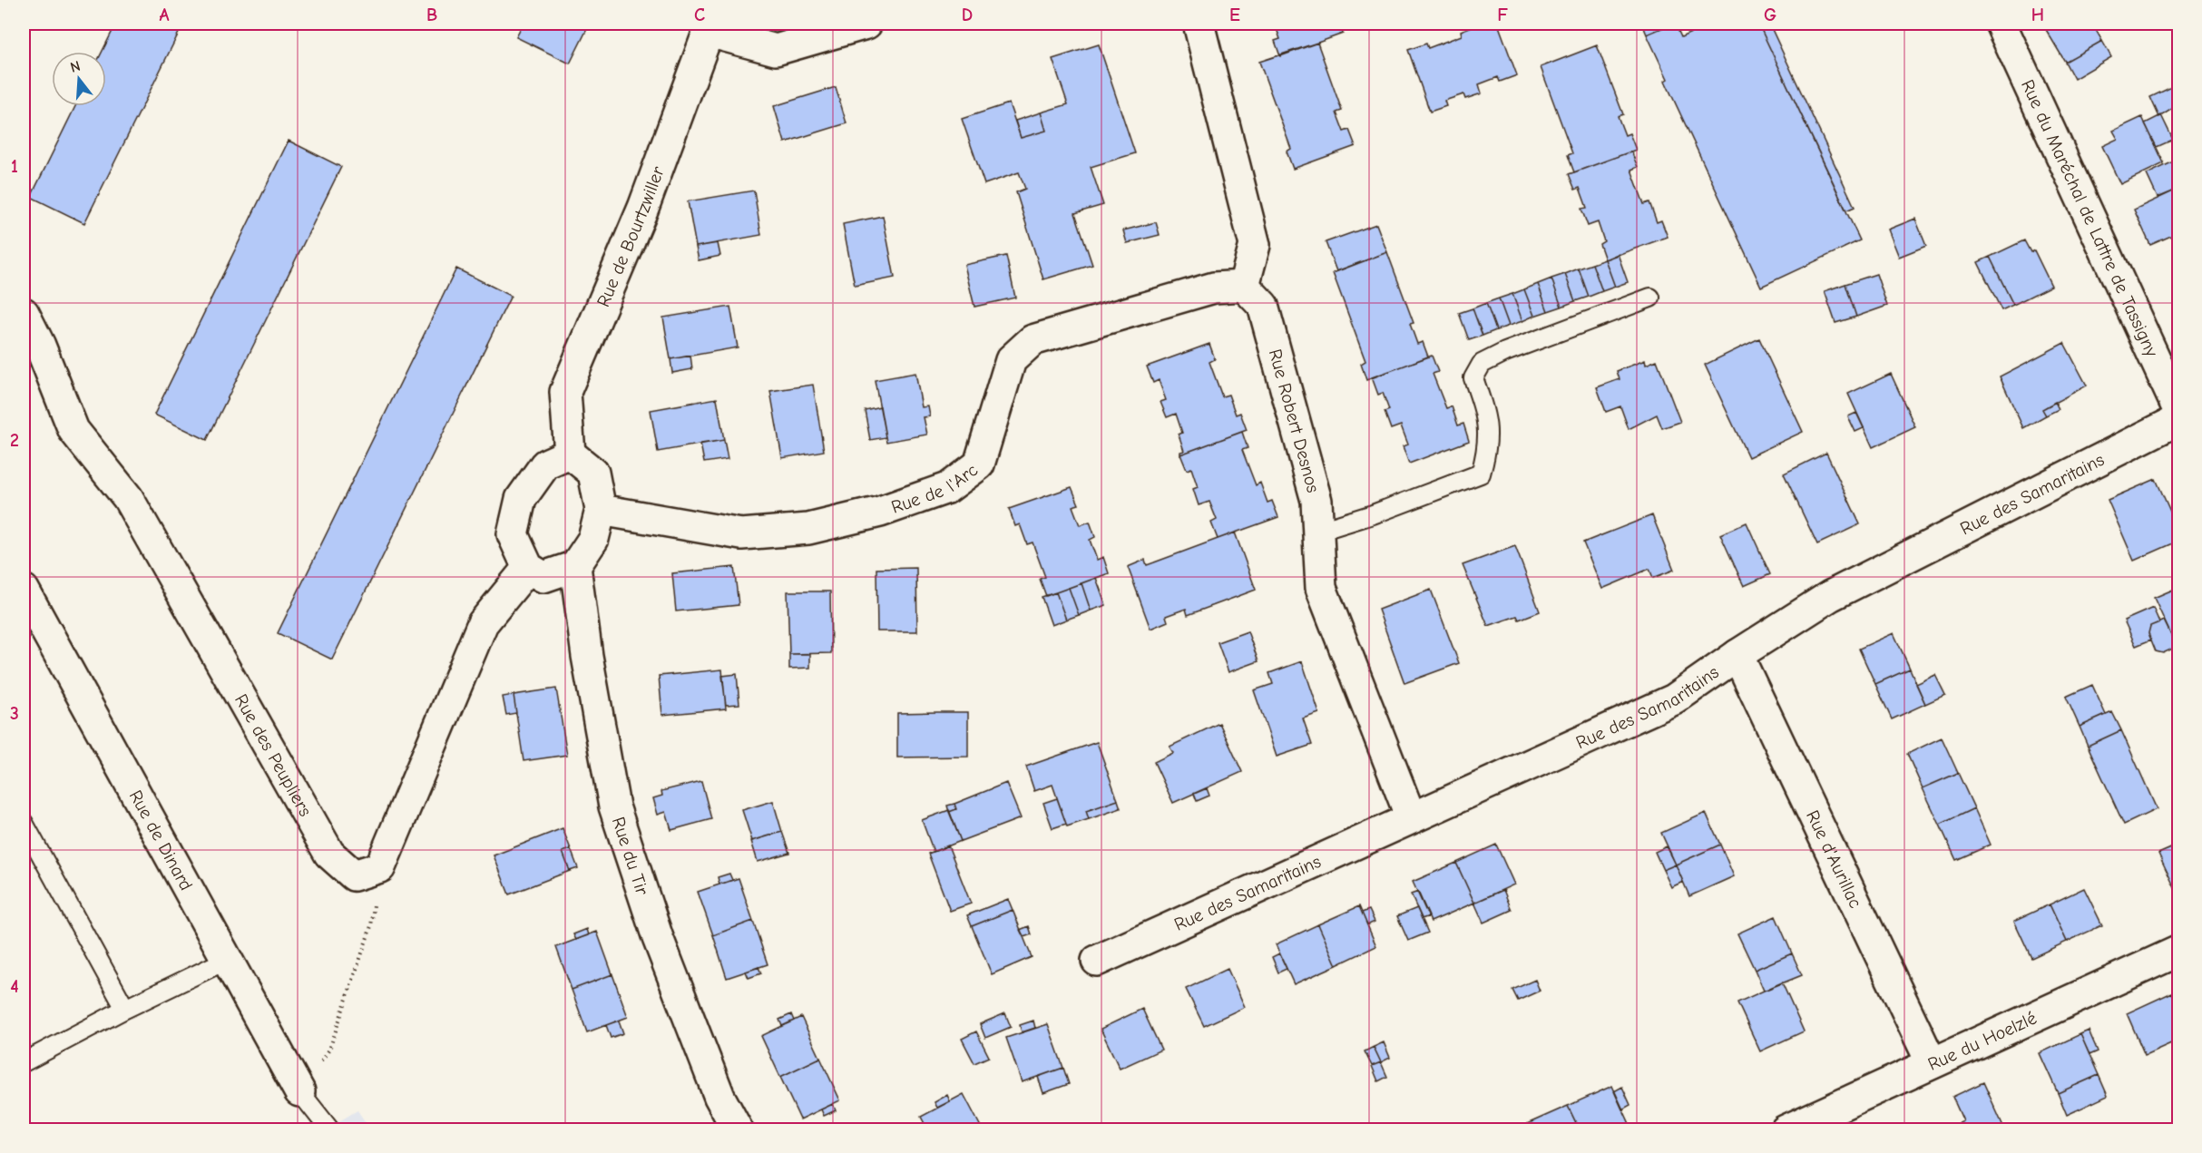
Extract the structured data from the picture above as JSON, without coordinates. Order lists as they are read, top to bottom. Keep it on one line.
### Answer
{"streets":{"street":["Rue du Maréchal de Lattre de Tassigny","Rue de Bourtzwiller","Rue Robert Desnos","Rue de l'Arc","Rue des Samaritains","Rue des Peupliers","Rue de Dinard","Rue du Tir","Rue d'Aurillac","Rue du Hoelzlé"]},"crossings":[["Rue de Bourtzwiller","Rue de l'Arc"],["Rue de Bourtzwiller","Rue du Tir"],["Rue Robert Desnos","Rue de l'Arc"],["Rue Robert Desnos","Rue des Samaritains"],["Rue de l'Arc","Rue du Tir"],["Rue des Samaritains","Rue d'Aurillac"],["Rue d'Aurillac","Rue du Hoelzlé"]],"north":"top","grid":{"columns":["A","B","C","D","E","F","G","H"],"rows":["1","2","3","4"]}}
